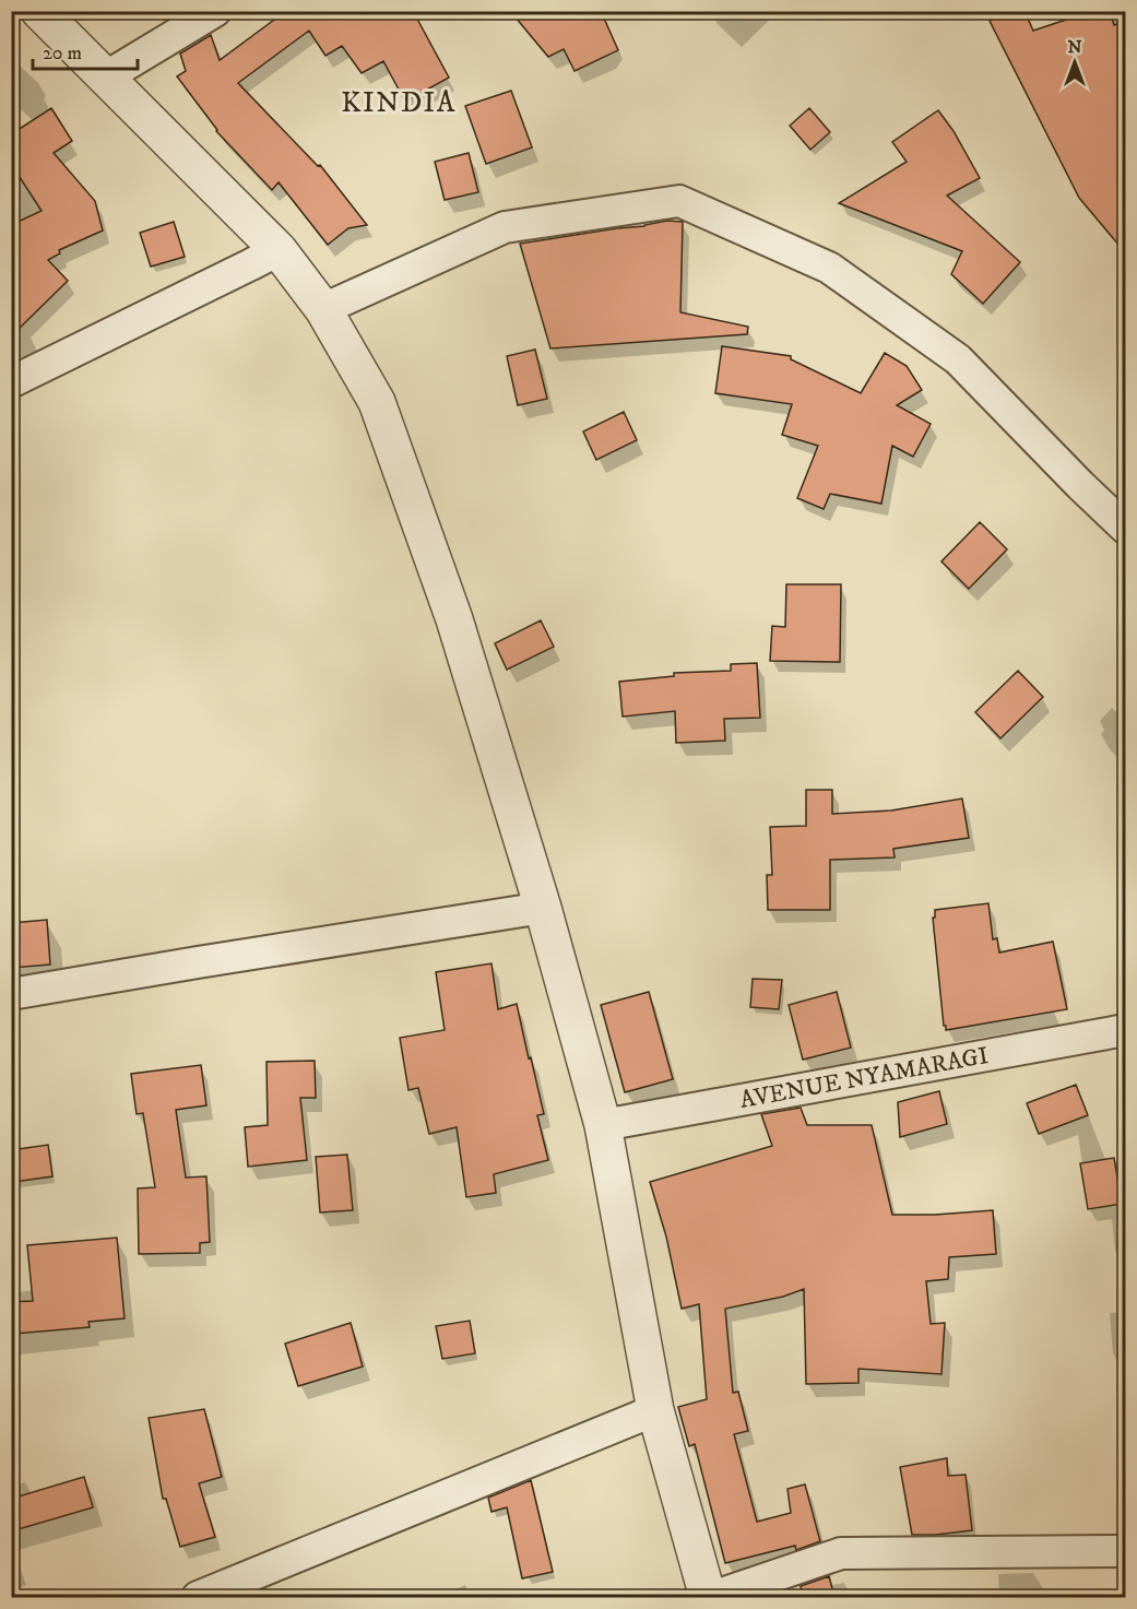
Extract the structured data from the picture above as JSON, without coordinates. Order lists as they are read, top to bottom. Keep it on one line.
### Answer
{"streets":{"street":["AVENUE NYAMARAGI"]},"districts":["KINDIA"],"scale_bar":"20 m","north":"top"}
